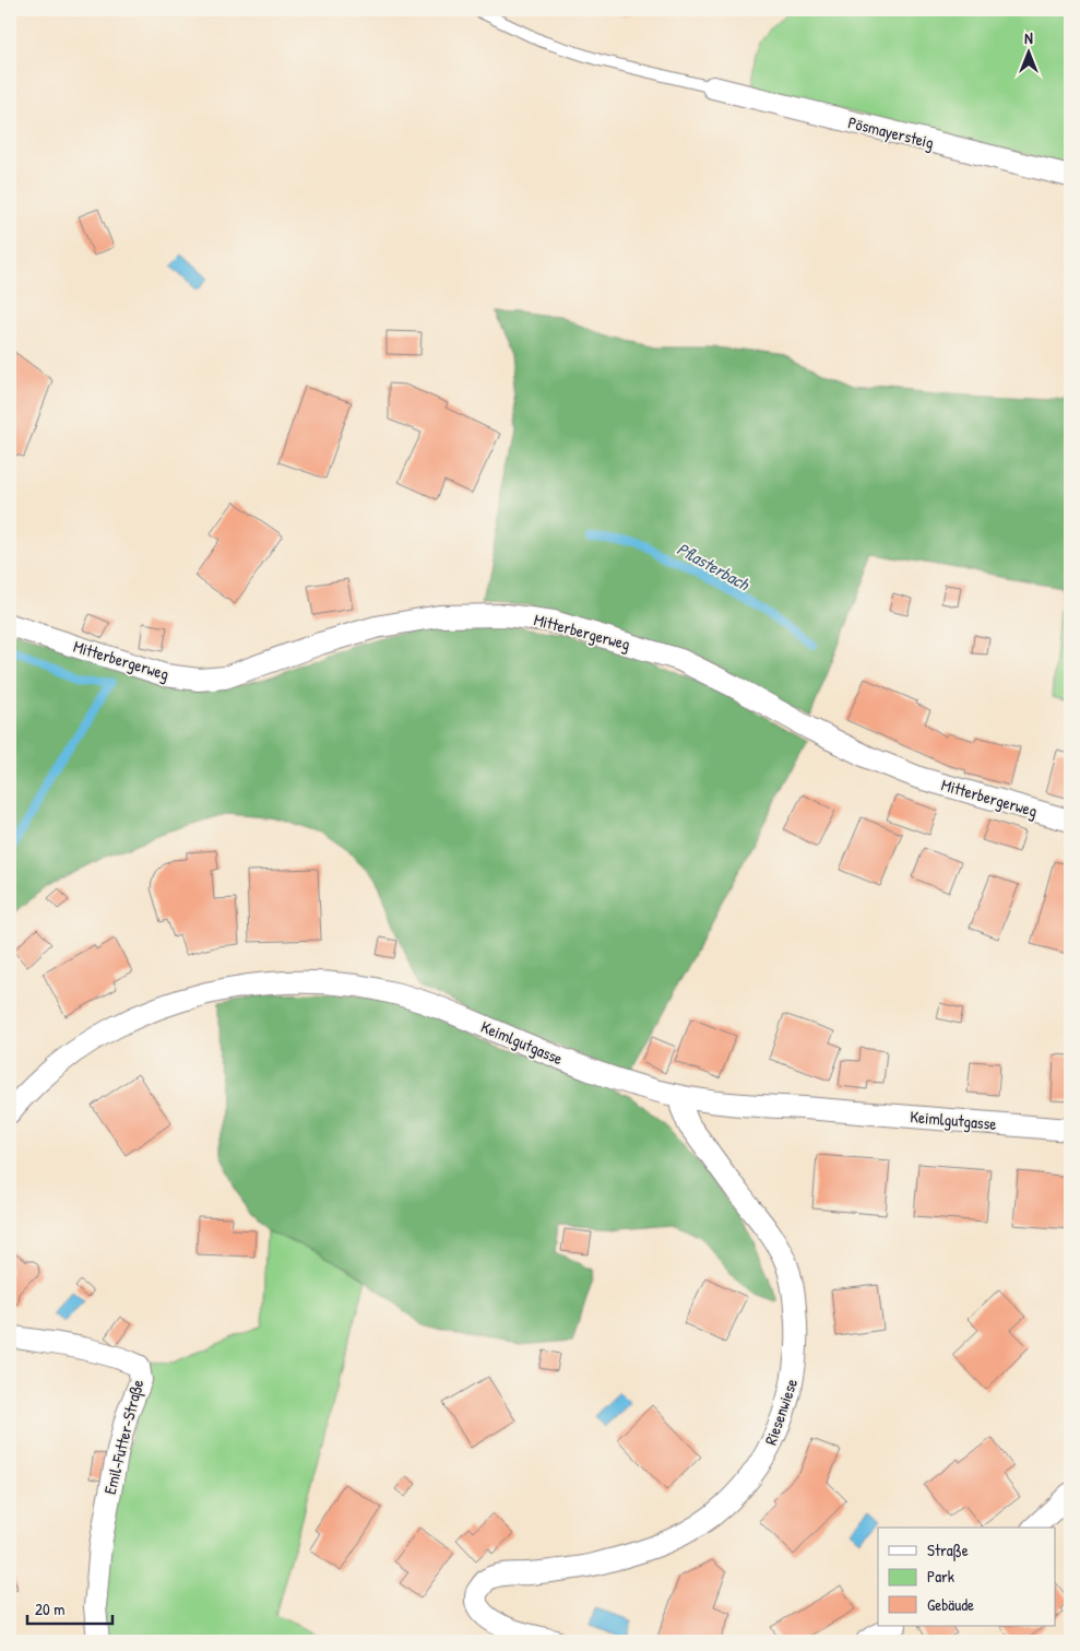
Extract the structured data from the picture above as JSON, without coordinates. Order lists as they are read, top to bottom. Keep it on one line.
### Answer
{"streets":{"street":["Pösmayersteig","Mitterbergerweg","Keimlgutgasse","Riesenwiese","Emil-Futter-Straße"]},"crossings":[["Keimlgutgasse","Riesenwiese"]],"water":["Pflasterbach"],"legend":["Straße","Park","Gebäude"],"scale_bar":"20 m","north":"top"}
